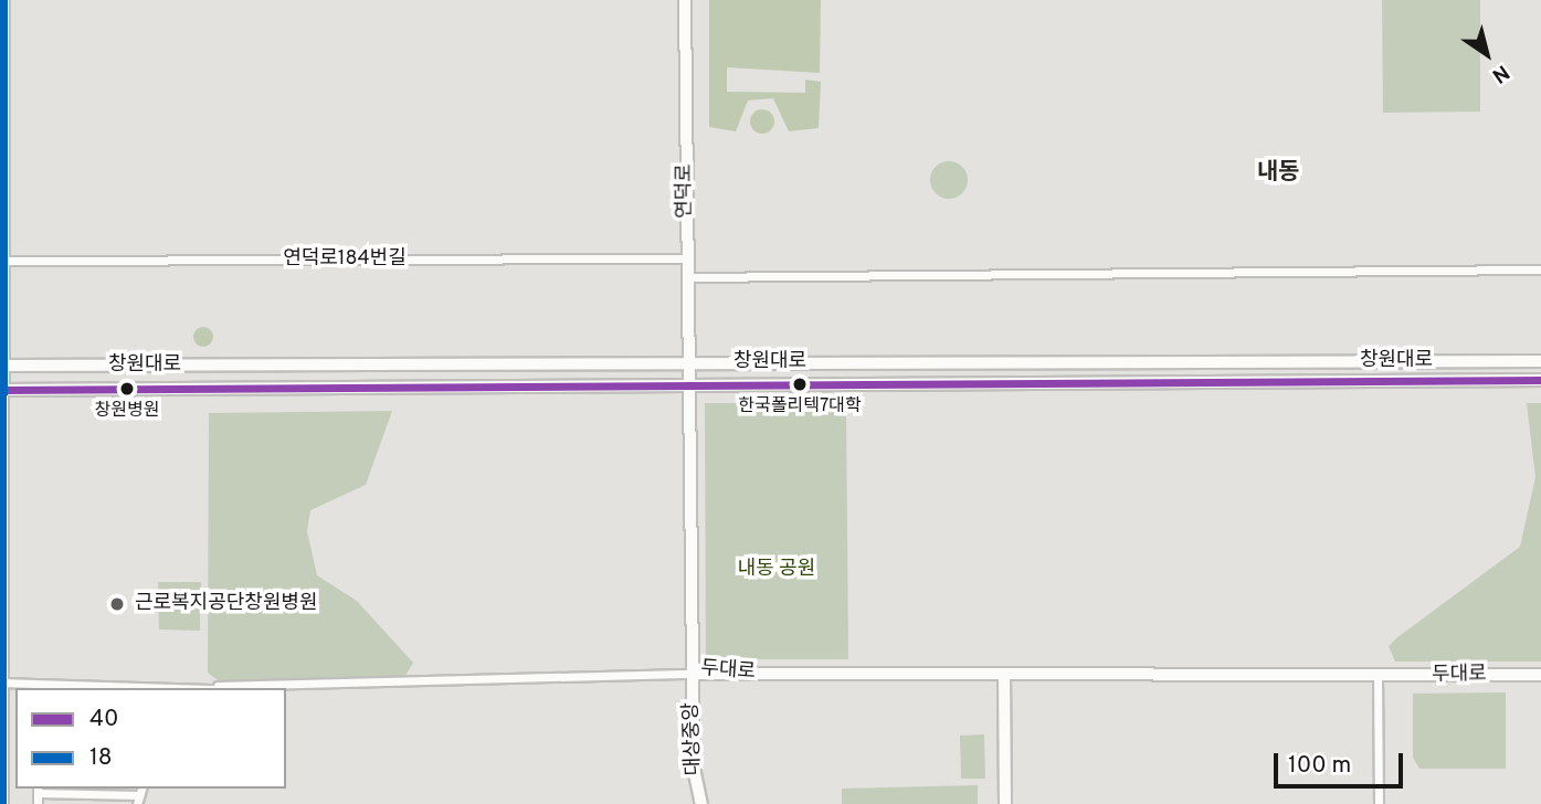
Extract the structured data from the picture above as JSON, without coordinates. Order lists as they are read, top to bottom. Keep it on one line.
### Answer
{"streets":{"main road":["창원대로"],"street":["연덕로","연덕로184번길","두대로","대상중앙"]},"crossings":[["연덕로","연덕로184번길"],["연덕로","창원대로"],["연덕로","두대로"],["창원대로","두대로"],["두대로","대상중앙"]],"districts":["내동"],"parks":["내동 공원"],"places":["한국폴리텍7대학","창원병원","근로복지공단창원병원"],"lines":["transit line 18","transit line 40"],"legend":["40","18"],"scale_bar":"100 m","north":"bottom right"}
